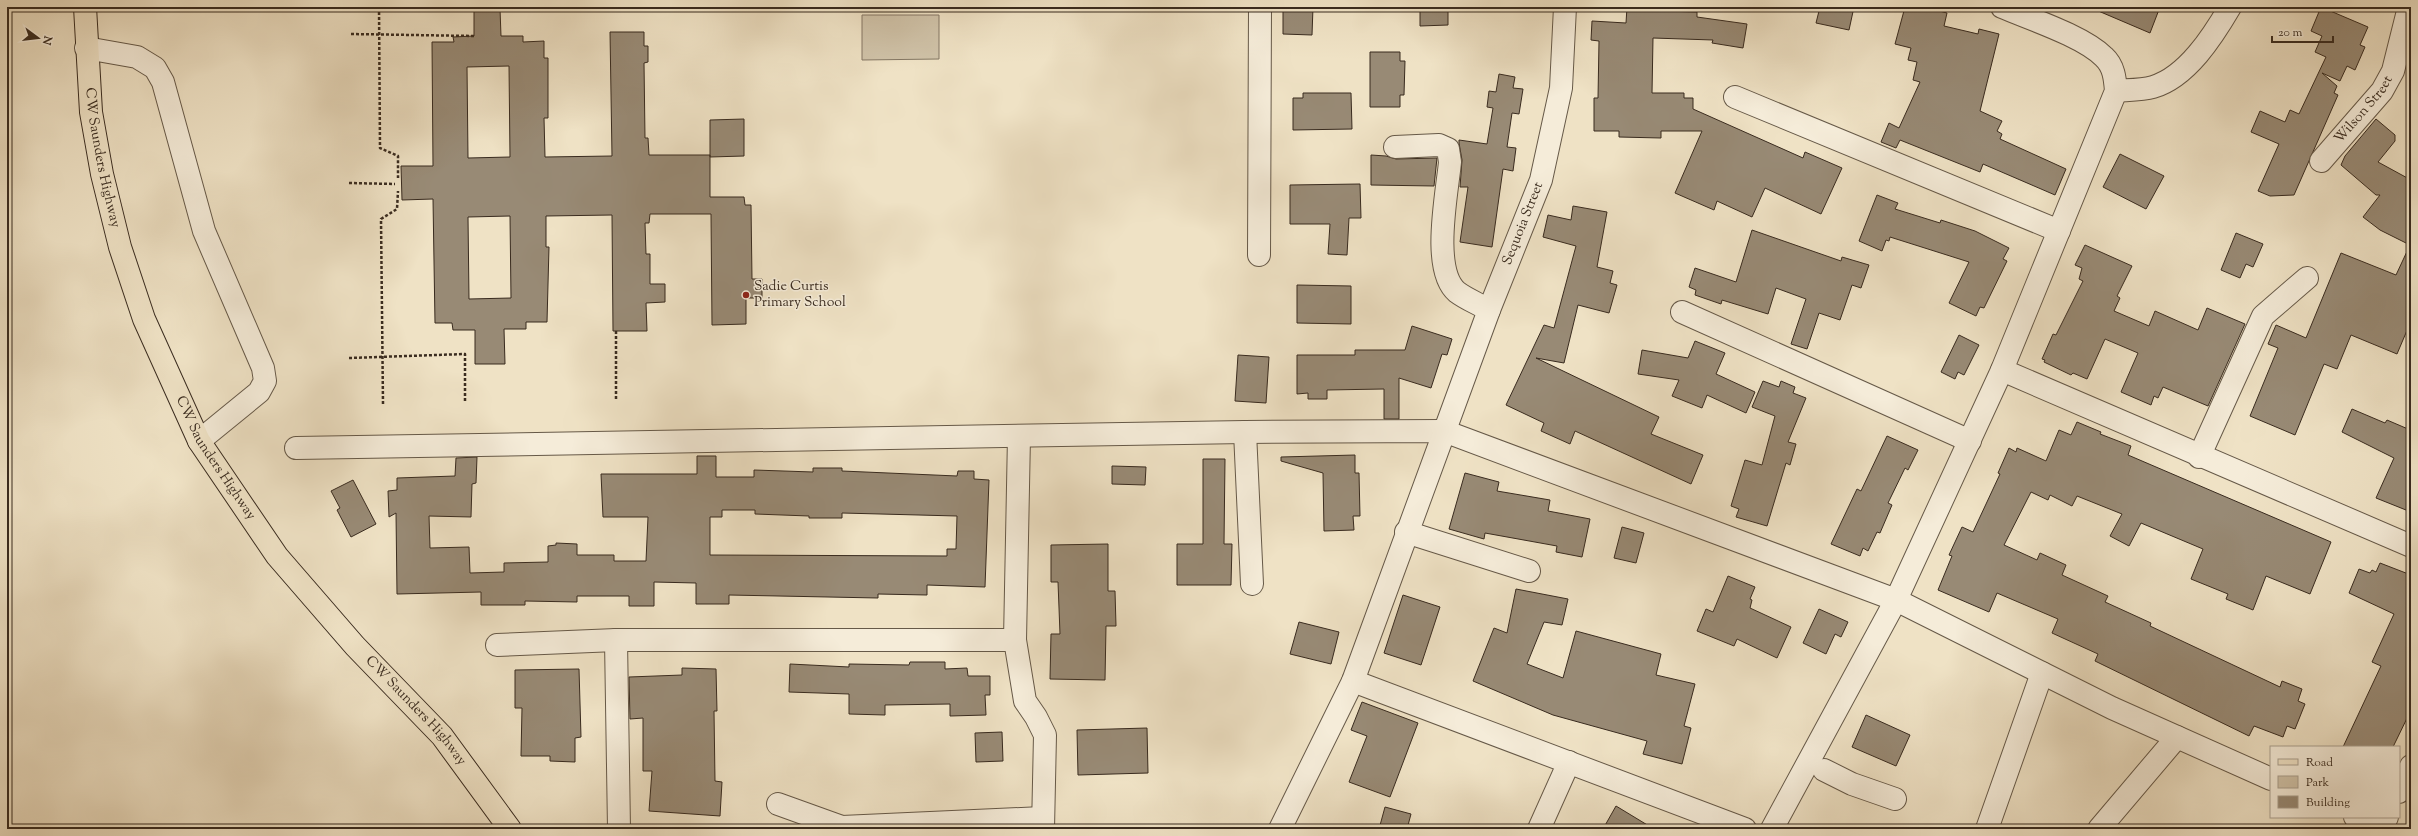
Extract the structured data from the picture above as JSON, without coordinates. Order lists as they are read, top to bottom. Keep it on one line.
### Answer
{"streets":{"main road":["CW Saunders Highway"],"street":["Wilson Street","Sequoia Street"]},"places":["Sadie Curtis Primary School"],"legend":["Road","Park","Building"],"scale_bar":"20 m","north":"right"}
